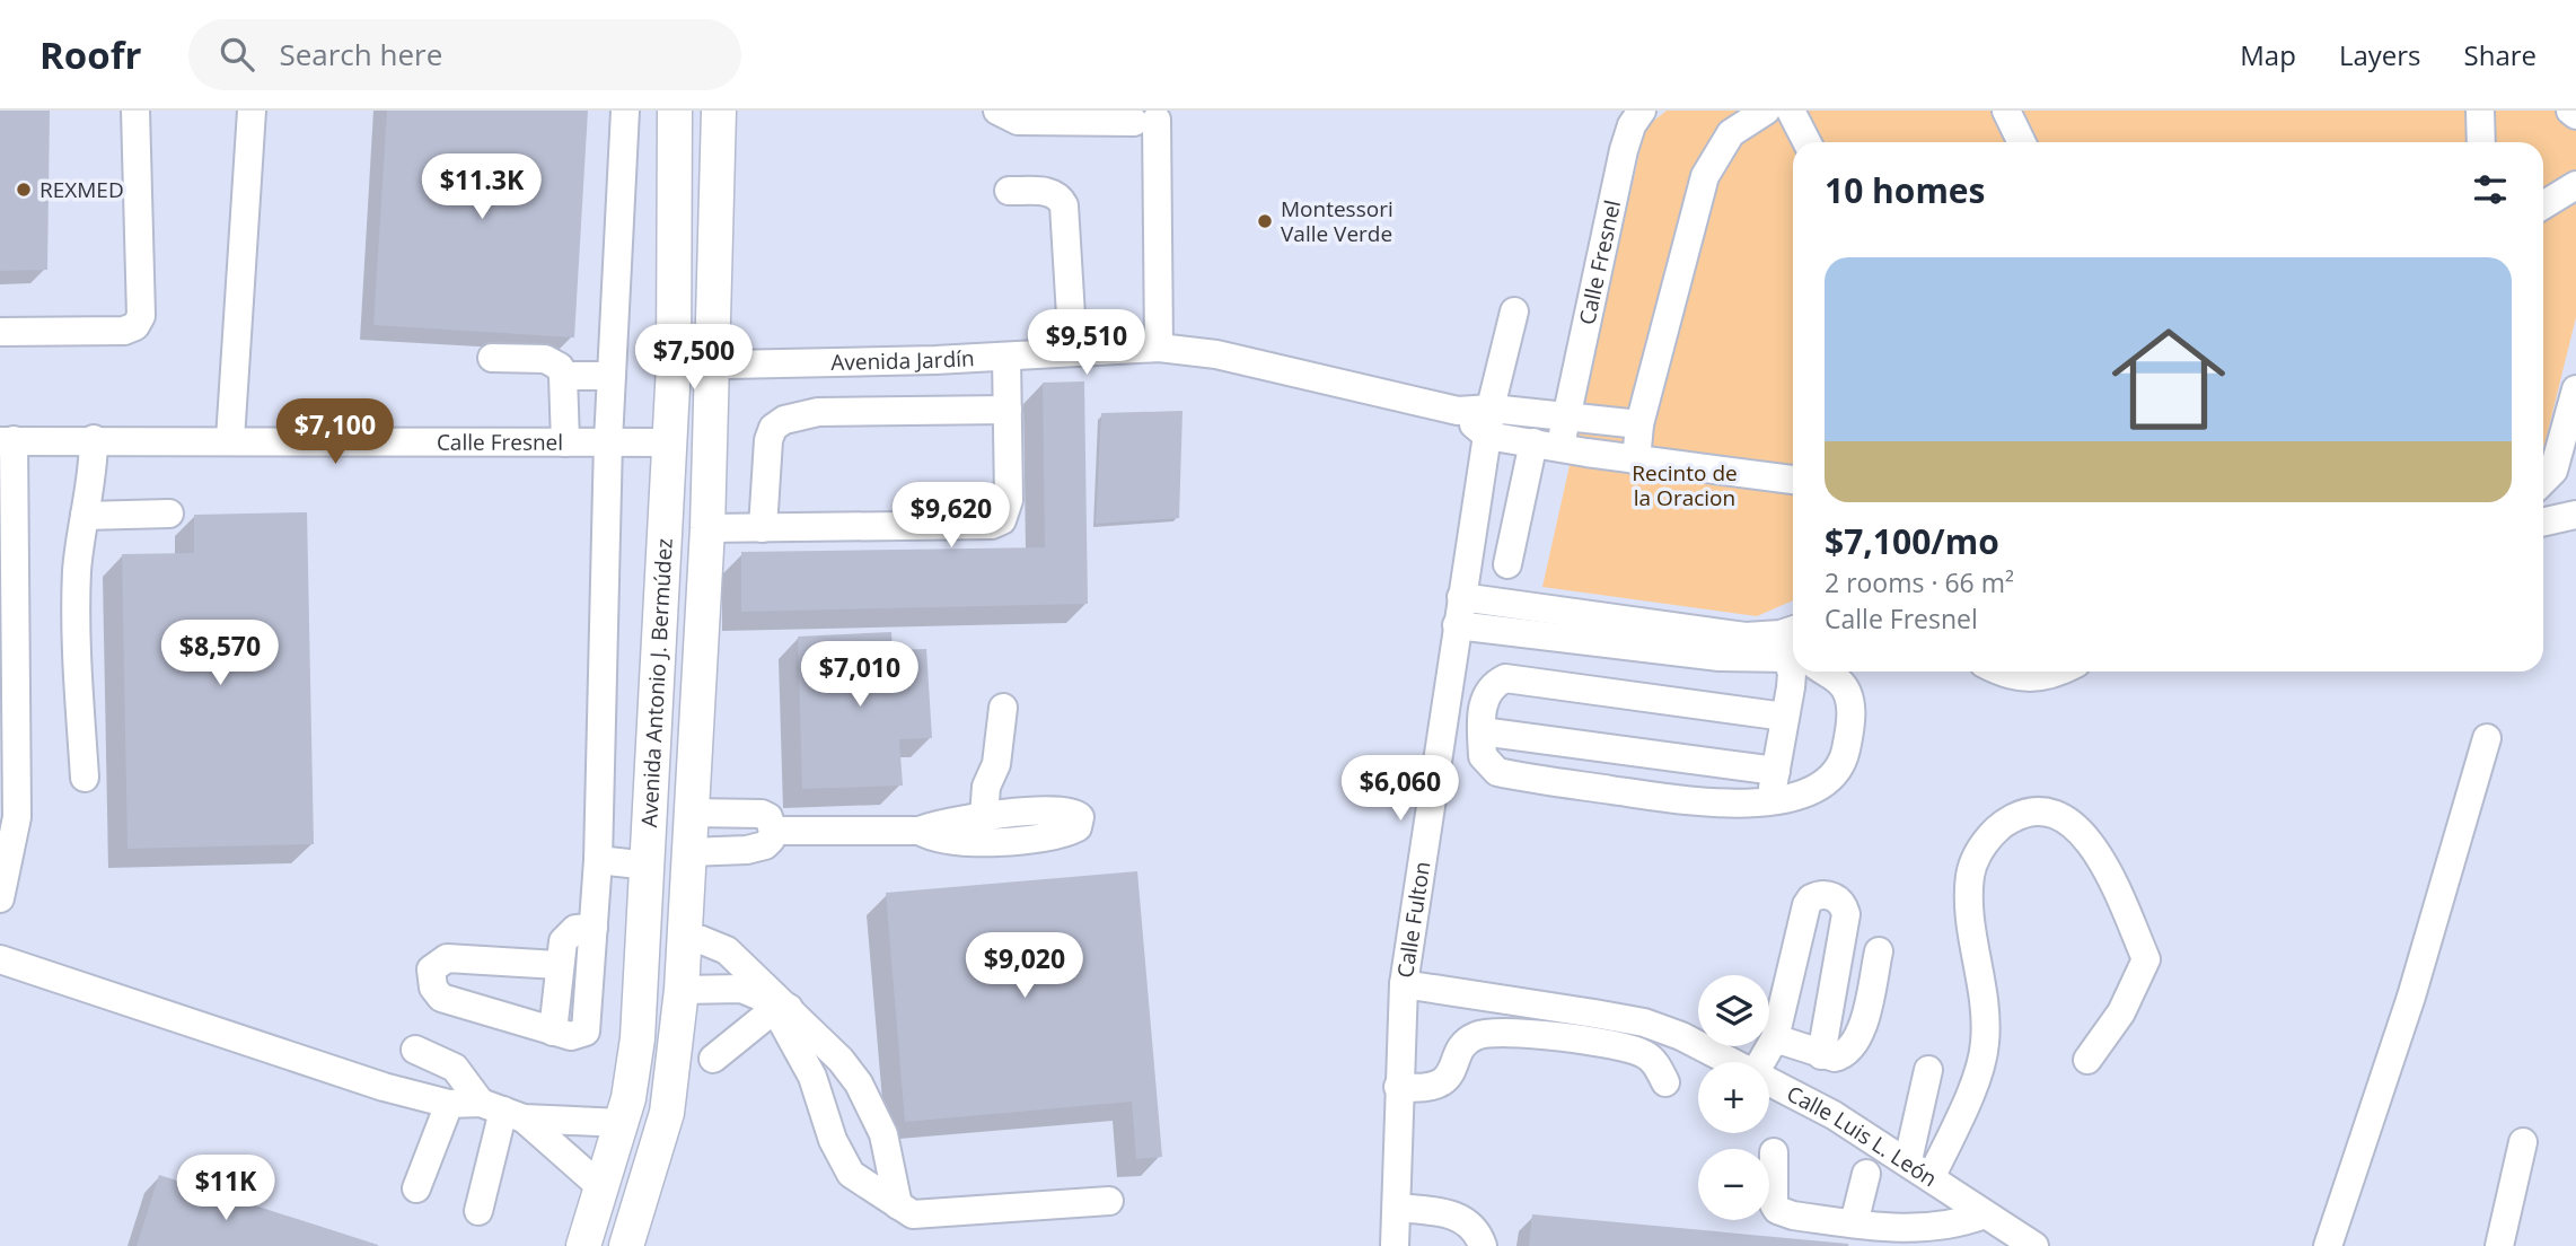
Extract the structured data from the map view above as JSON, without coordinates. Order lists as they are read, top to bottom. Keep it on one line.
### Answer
{"streets":{"main road":["Avenida Antonio J. Bermúdez"],"street":["Calle Fresnel","Avenida Jardín","Calle Fulton","Calle Luis L. León"]},"crossings":[["Calle Fresnel","Avenida Antonio J. Bermúdez"],["Avenida Jardín","Avenida Antonio J. Bermúdez"],["Avenida Jardín","Calle Fulton"],["Calle Fulton","Calle Luis L. León"]],"parks":["Recinto de la Oracion"],"places":["REXMED","Montessori Valle Verde"],"page":{"header":"Roofr","search":"Search here","nav":["Map","Layers","Share"],"heading":"10 homes","price":["$11.3K","$9,510","$7,500","$7,100","$9,620","$8,570","$7,010","$6,060","$9,020","$11K"],"list":[{"name":"$7,100/mo","note":"2 rooms · 66 m² · Calle Fresnel"}],"map_buttons":["+","−"]}}
